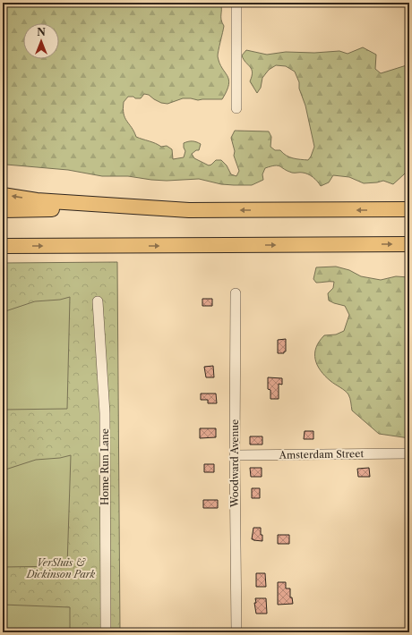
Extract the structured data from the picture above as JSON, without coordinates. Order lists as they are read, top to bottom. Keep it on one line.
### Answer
{"streets":{"street":["Amsterdam Street","Woodward Avenue","Home Run Lane"]},"crossings":[["Amsterdam Street","Woodward Avenue"]],"parks":["VerSluis & Dickinson Park"],"north":"top"}
